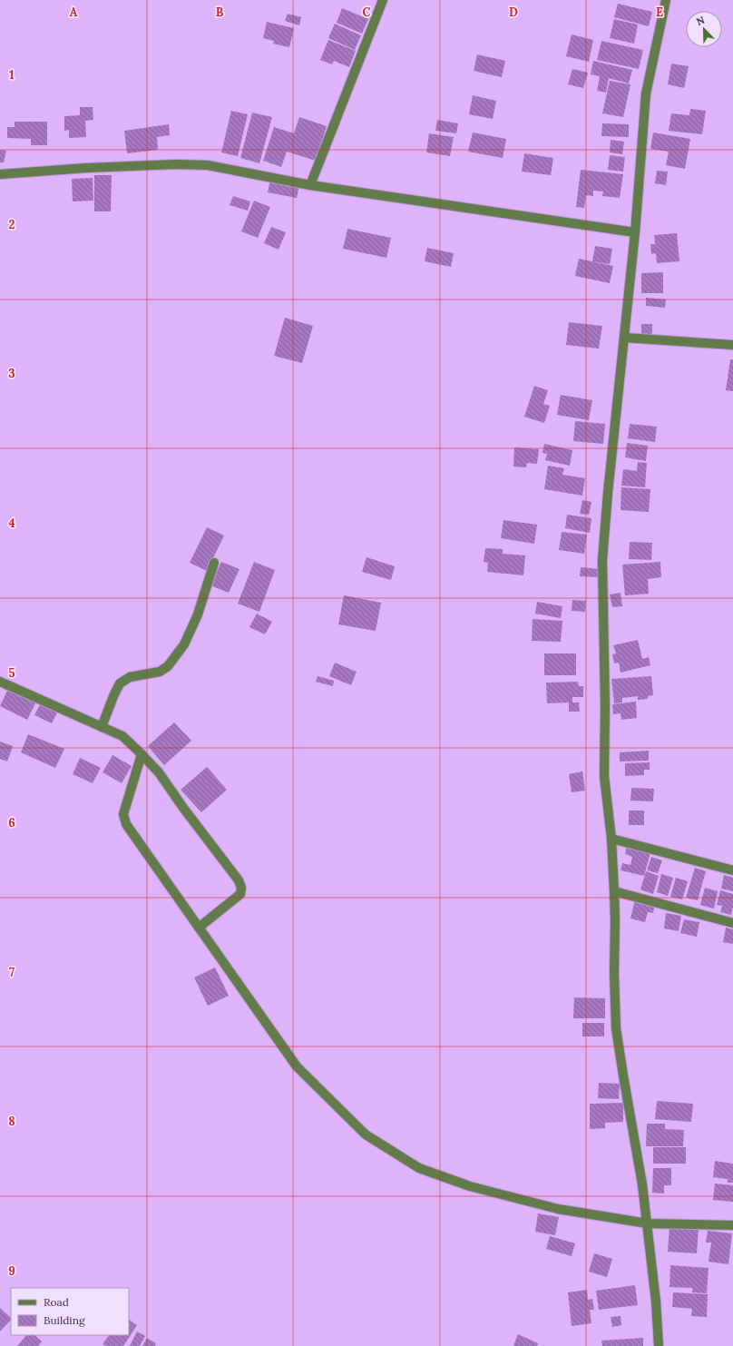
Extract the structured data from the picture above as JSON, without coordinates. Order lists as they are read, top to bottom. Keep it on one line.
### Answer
{"legend":["Road","Building"],"north":"top left","grid":{"columns":["A","B","C","D","E"],"rows":["1","2","3","4","5","6","7","8","9"]}}
